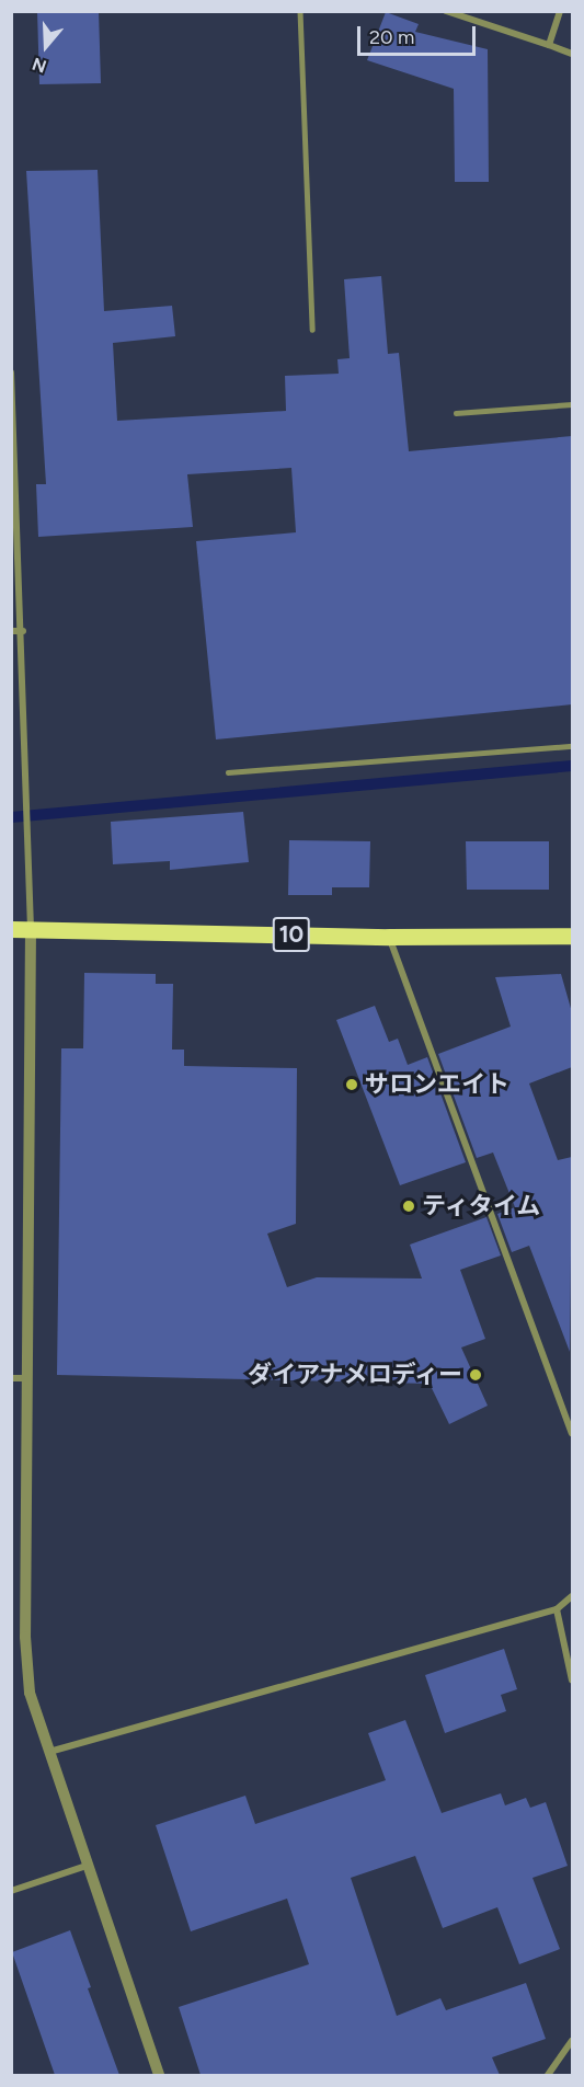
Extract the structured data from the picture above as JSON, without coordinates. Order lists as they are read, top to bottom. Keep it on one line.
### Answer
{"streets":{"main road":["10"]},"places":["サロンエイト","ティタイム","ダイアナメロディー"],"scale_bar":"20 m","north":"bottom"}
